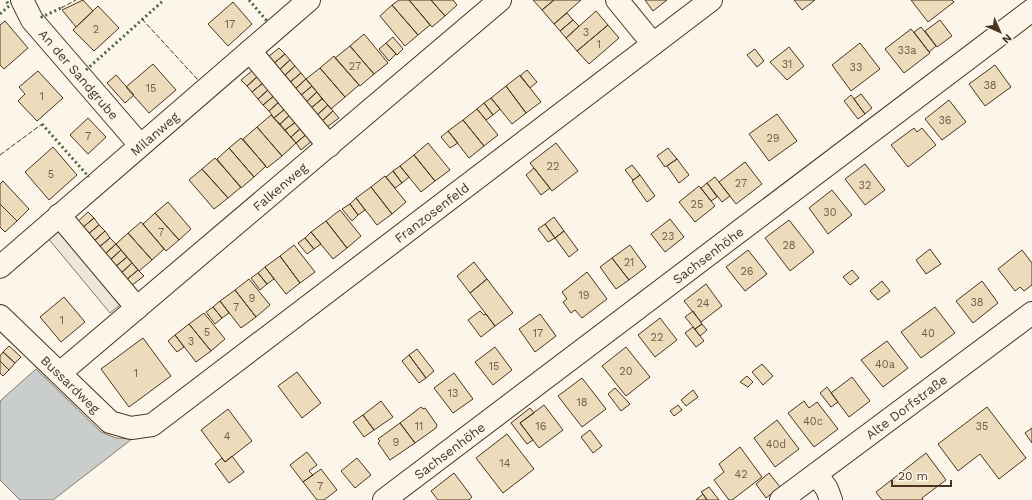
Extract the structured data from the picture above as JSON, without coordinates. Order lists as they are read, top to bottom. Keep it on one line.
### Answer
{"streets":{"street":["An der Sandgrube","Milanweg","Falkenweg","Franzosenfeld","Sachsenhöhe","Bussardweg","Alte Dorfstraße"]},"crossings":[["An der Sandgrube","Milanweg"],["Falkenweg","Bussardweg"],["Franzosenfeld","Bussardweg"]],"house_numbers":["17","2","3","1","33a","31","27","33","38","15","1","36","7","29","22","5","27","32","25","30","7","23","28","21","26","19","9","38","24","7","1","5","17","40","22","3","40a","15","20","1","13","18","40c","11","16","35","4","9","40d","14","42","7"],"scale_bar":"20 m","north":"bottom right"}
